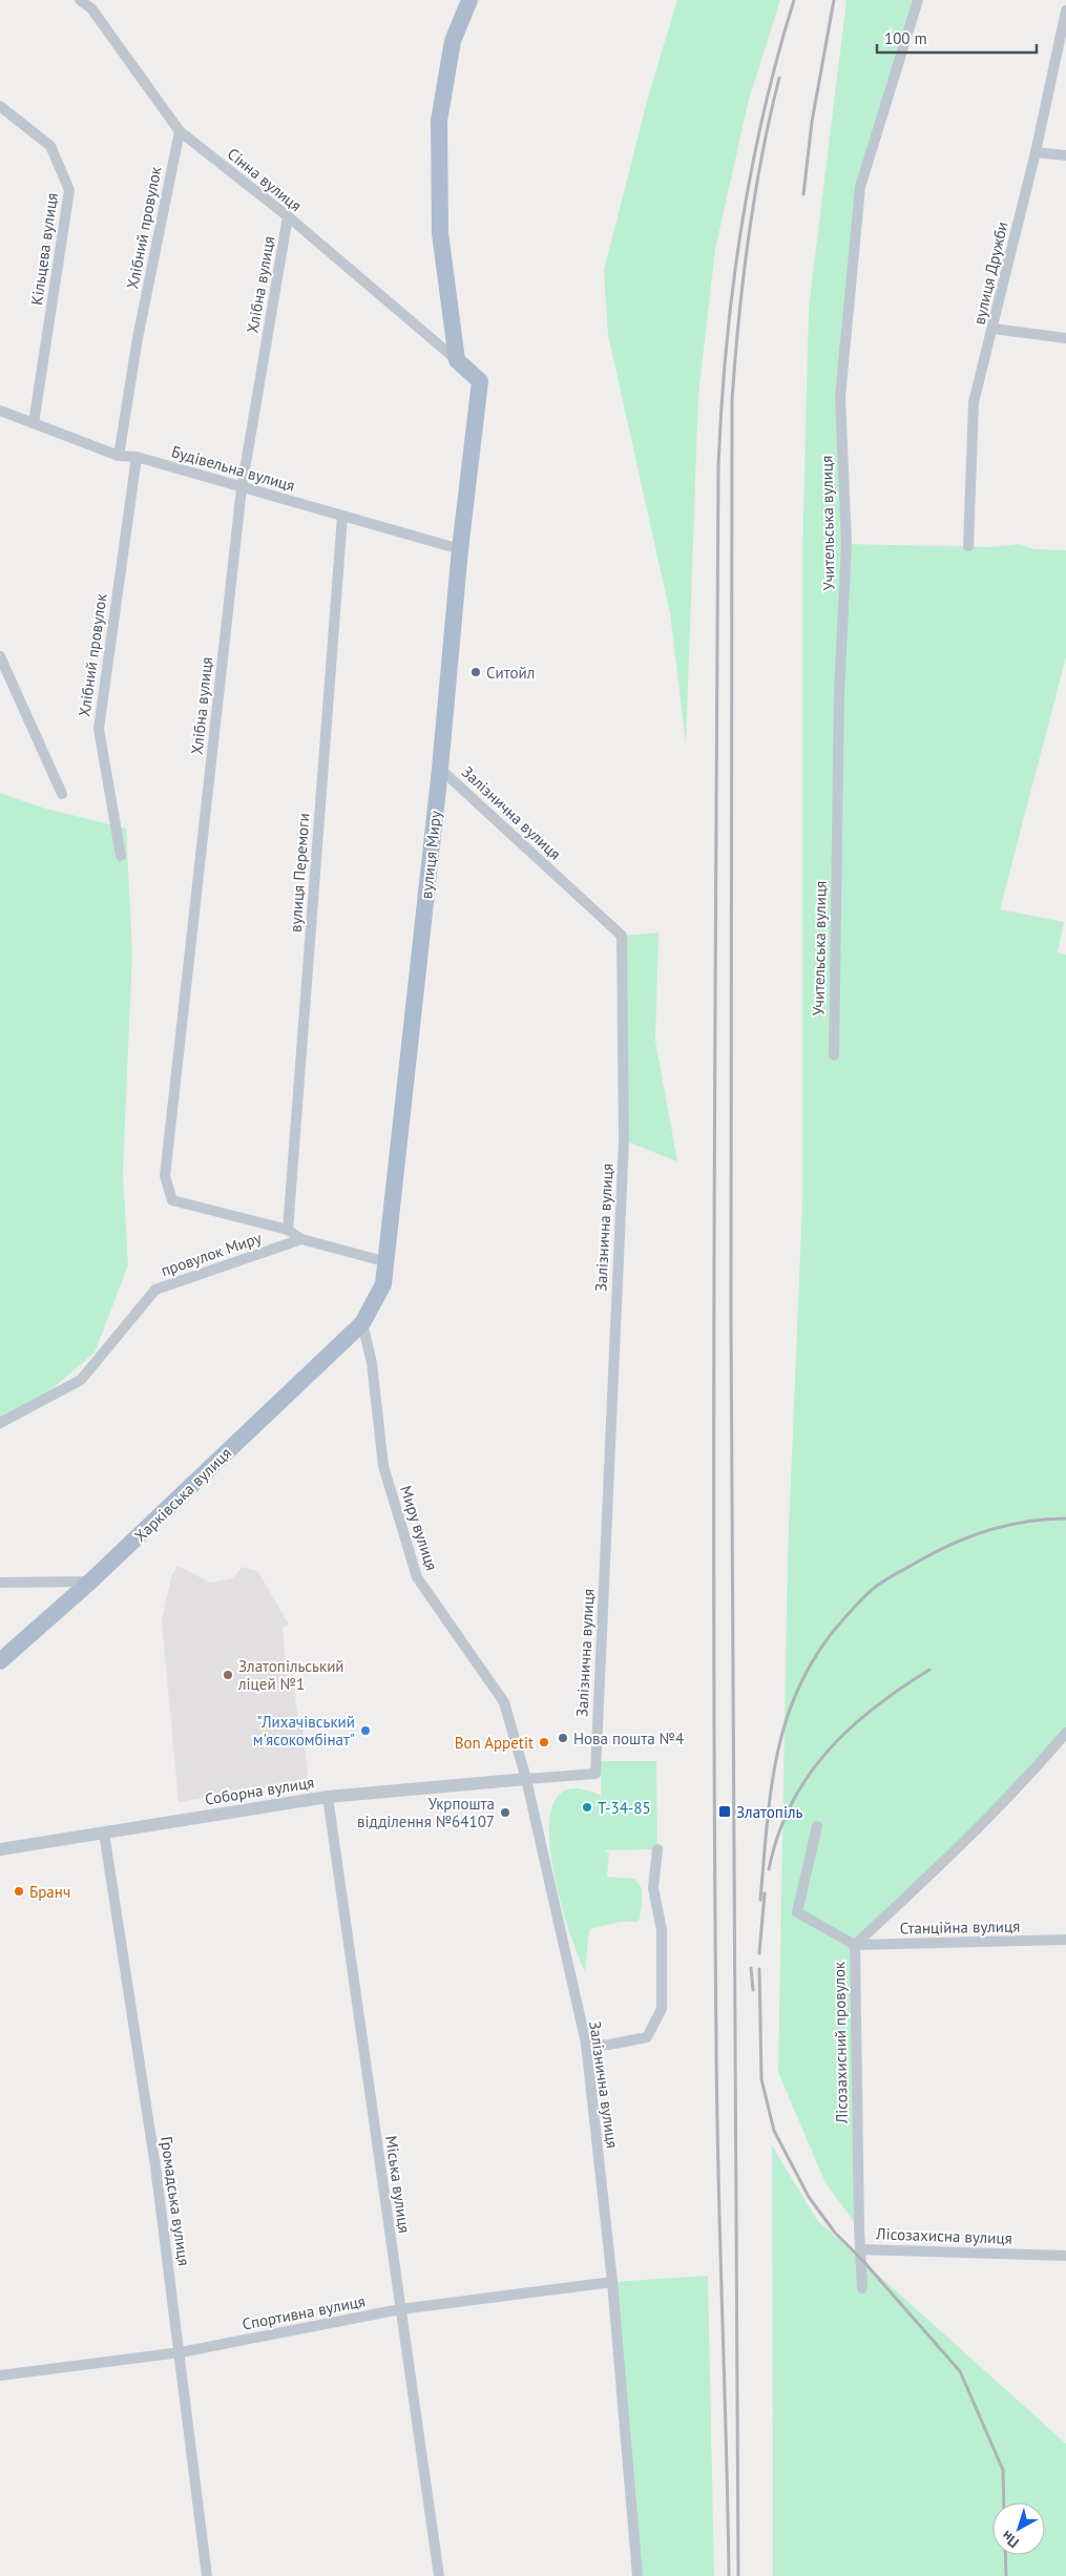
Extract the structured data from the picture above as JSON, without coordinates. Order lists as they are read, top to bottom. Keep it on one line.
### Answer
{"streets":{"main road":["вулиця Миру","Харківська вулиця"],"street":["Сінна вулиця","Хлібний провулок","Кільцева вулиця","вулиця Дружби","Хлібна вулиця","Будівельна вулиця","Учительська вулиця","Залізнична вулиця","вулиця Перемоги","провулок Миру","Миру вулиця","Соборна вулиця","Станційна вулиця","Лісозахисний провулок","Міська вулиця","Громадська вулиця","Лісозахисна вулиця","Спортивна вулиця"]},"crossings":[["Сінна вулиця","Хлібний провулок"],["Сінна вулиця","Хлібна вулиця"],["Сінна вулиця","вулиця Миру"],["Хлібний провулок","Будівельна вулиця"],["Кільцева вулиця","Будівельна вулиця"],["Хлібна вулиця","Будівельна вулиця"],["Хлібна вулиця","вулиця Перемоги"],["Будівельна вулиця","вулиця Миру"],["Будівельна вулиця","вулиця Перемоги"],["Залізнична вулиця","вулиця Миру"],["Залізнична вулиця","Миру вулиця"],["Залізнична вулиця","Соборна вулиця"],["Залізнична вулиця","Спортивна вулиця"],["вулиця Миру","Харківська вулиця"],["вулиця Миру","Миру вулиця"],["Харківська вулиця","Миру вулиця"],["Миру вулиця","Соборна вулиця"],["Соборна вулиця","Міська вулиця"],["Соборна вулиця","Громадська вулиця"],["Станційна вулиця","Лісозахисний провулок"],["Лісозахисний провулок","Лісозахисна вулиця"],["Міська вулиця","Спортивна вулиця"],["Громадська вулиця","Спортивна вулиця"]],"places":{"other":["Ситойл","Златопільський ліцей №1","\"Лихачівський м'ясокомбінат\"","Нова пошта №4","Bon Appetit","Т-34-85","Укрпошта відділення №64107","Бранч"],"transit":["Златопіль"]},"scale_bar":"100 m","north":"bottom left"}
